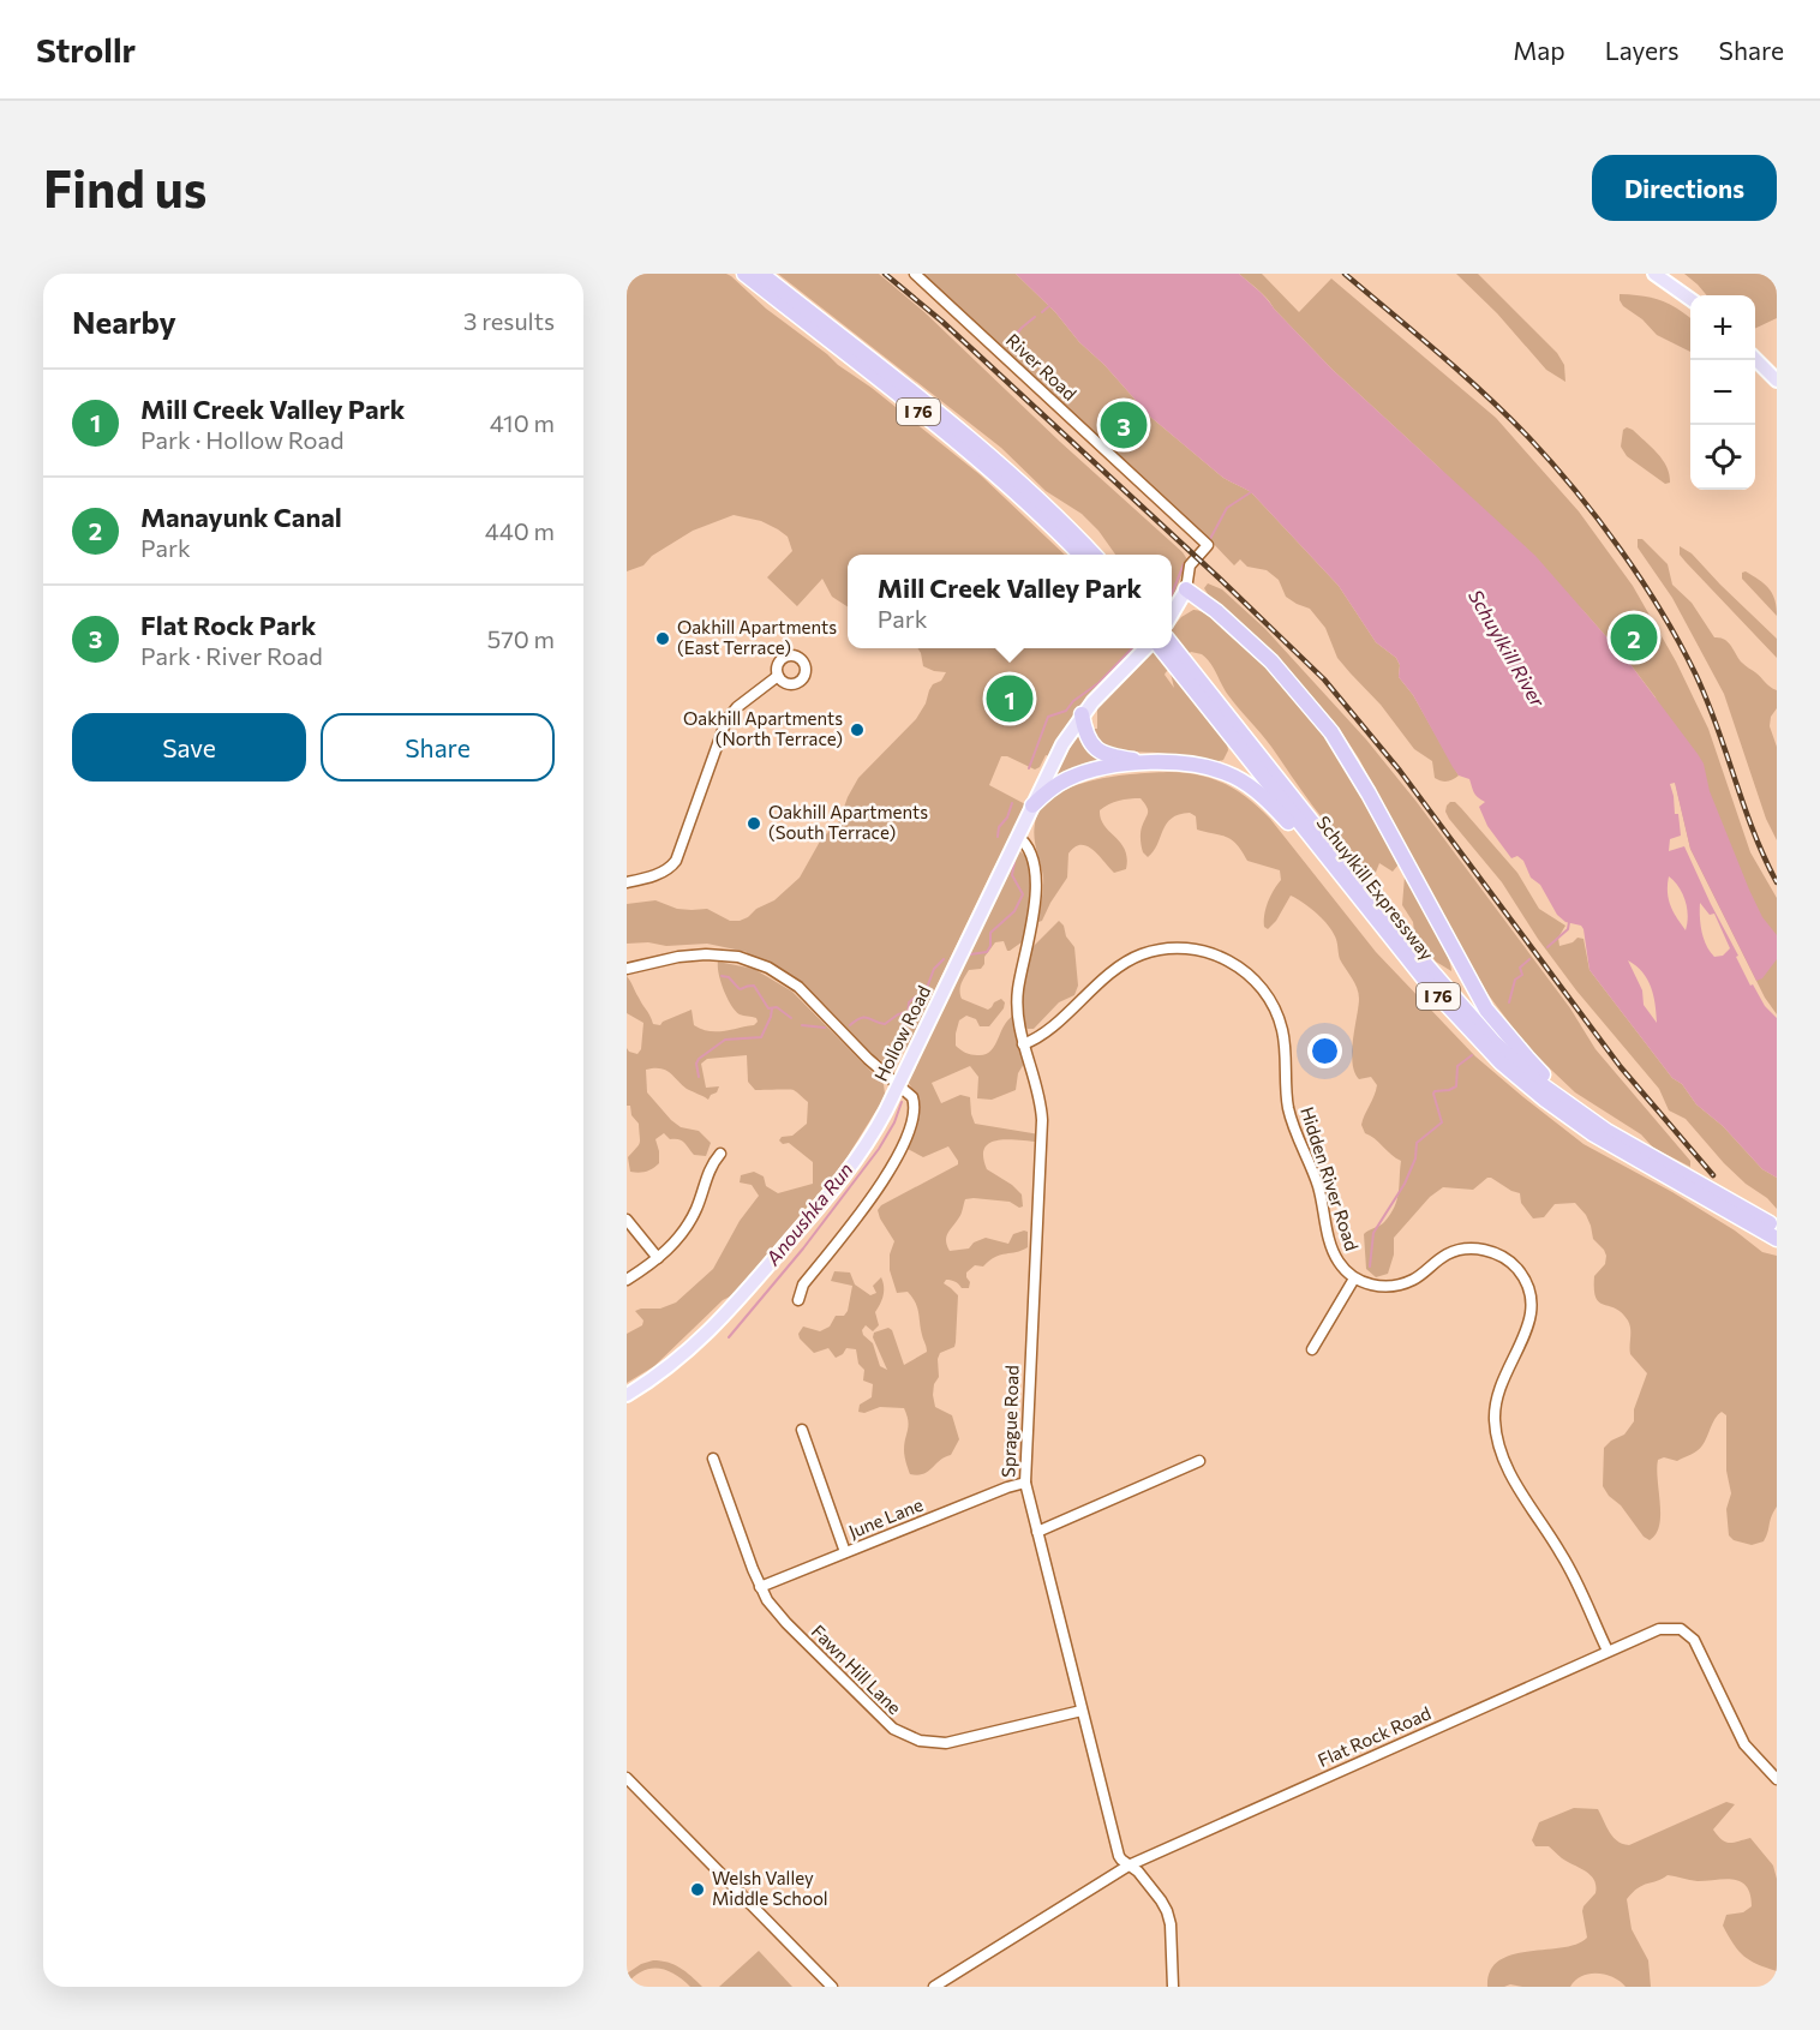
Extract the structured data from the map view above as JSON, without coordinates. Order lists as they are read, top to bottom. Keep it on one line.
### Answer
{"streets":{"highway":["I 76","Schuylkill Expressway"],"main road":["Hollow Road"],"street":["River Road","Hidden River Road","Sprague Road","June Lane","Fawn Hill Lane","Flat Rock Road"]},"crossings":[["Hollow Road","Sprague Road"],["Hidden River Road","Sprague Road"],["Sprague Road","June Lane"],["Sprague Road","Fawn Hill Lane"],["Sprague Road","Flat Rock Road"],["June Lane","Fawn Hill Lane"]],"water":["Schuylkill River","Anoushka Run"],"places":["Oakhill Apartments (East Terrace)","Oakhill Apartments (North Terrace)","Oakhill Apartments (South Terrace)","Welsh Valley Middle School"],"page":{"header":"Strollr","nav":["Map","Layers","Share"],"buttons":["Directions",["Save","Share"]],"title":"Find us","heading":["Nearby","3 results"],"map_buttons":["+","−"],"list":[{"mark":"1","name":"Mill Creek Valley Park","note":"Park · Hollow Road","value":"410 m"},{"mark":"2","name":"Manayunk Canal","note":"Park","value":"440 m"},{"mark":"3","name":"Flat Rock Park","note":"Park · River Road","value":"570 m"}],"pins":["3","2","1"],"popup":["Mill Creek Valley Park","Park"]}}
